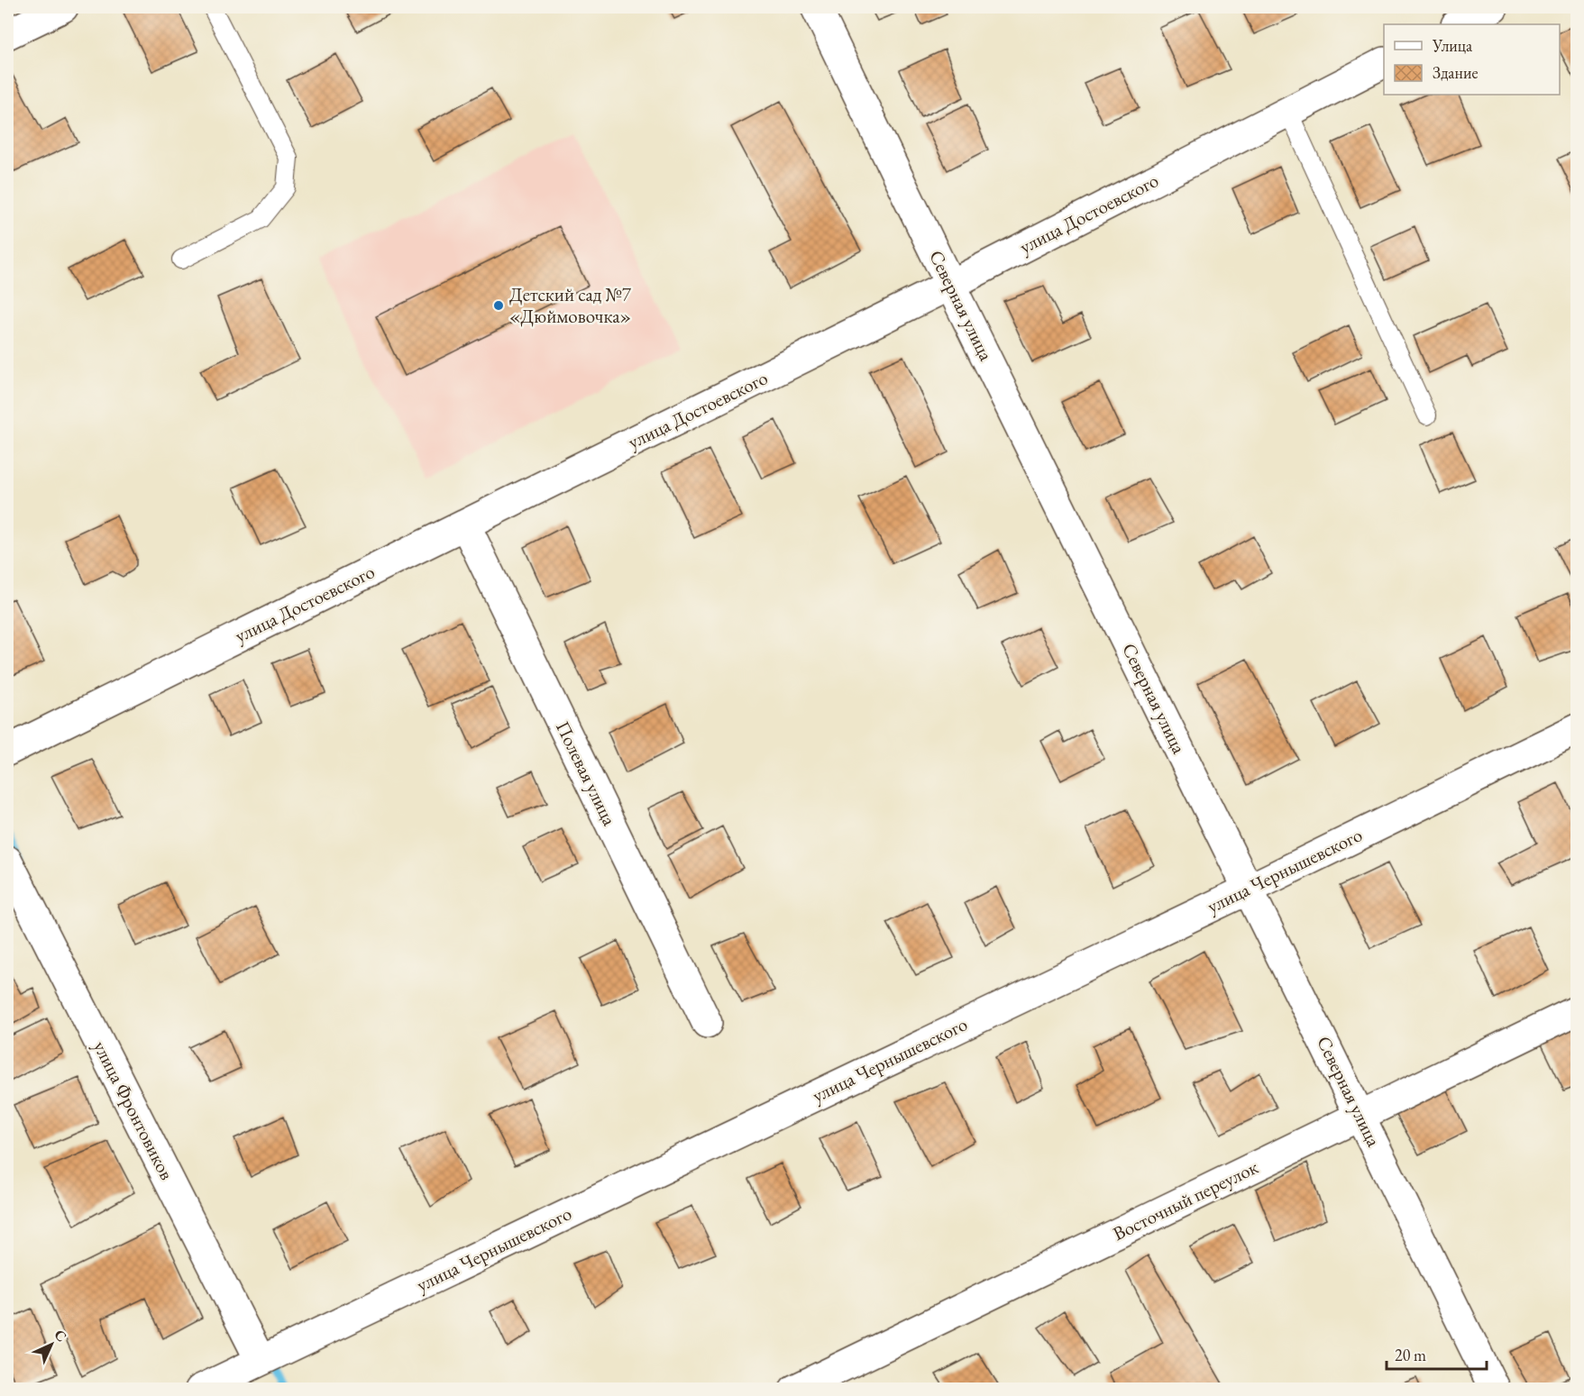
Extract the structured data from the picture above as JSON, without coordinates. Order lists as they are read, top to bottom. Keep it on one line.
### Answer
{"streets":{"street":["улица Достоевского","Северная улица","Полевая улица","улица Чернышевского","улица Фронтовиков","Восточный переулок"]},"crossings":[["улица Достоевского","Северная улица"],["улица Достоевского","Полевая улица"],["Северная улица","улица Чернышевского"],["Северная улица","Восточный переулок"],["улица Чернышевского","улица Фронтовиков"]],"places":["Детский сад №7 «Дюймовочка»"],"legend":["Улица","Здание"],"scale_bar":"20 m","north":"top right"}
